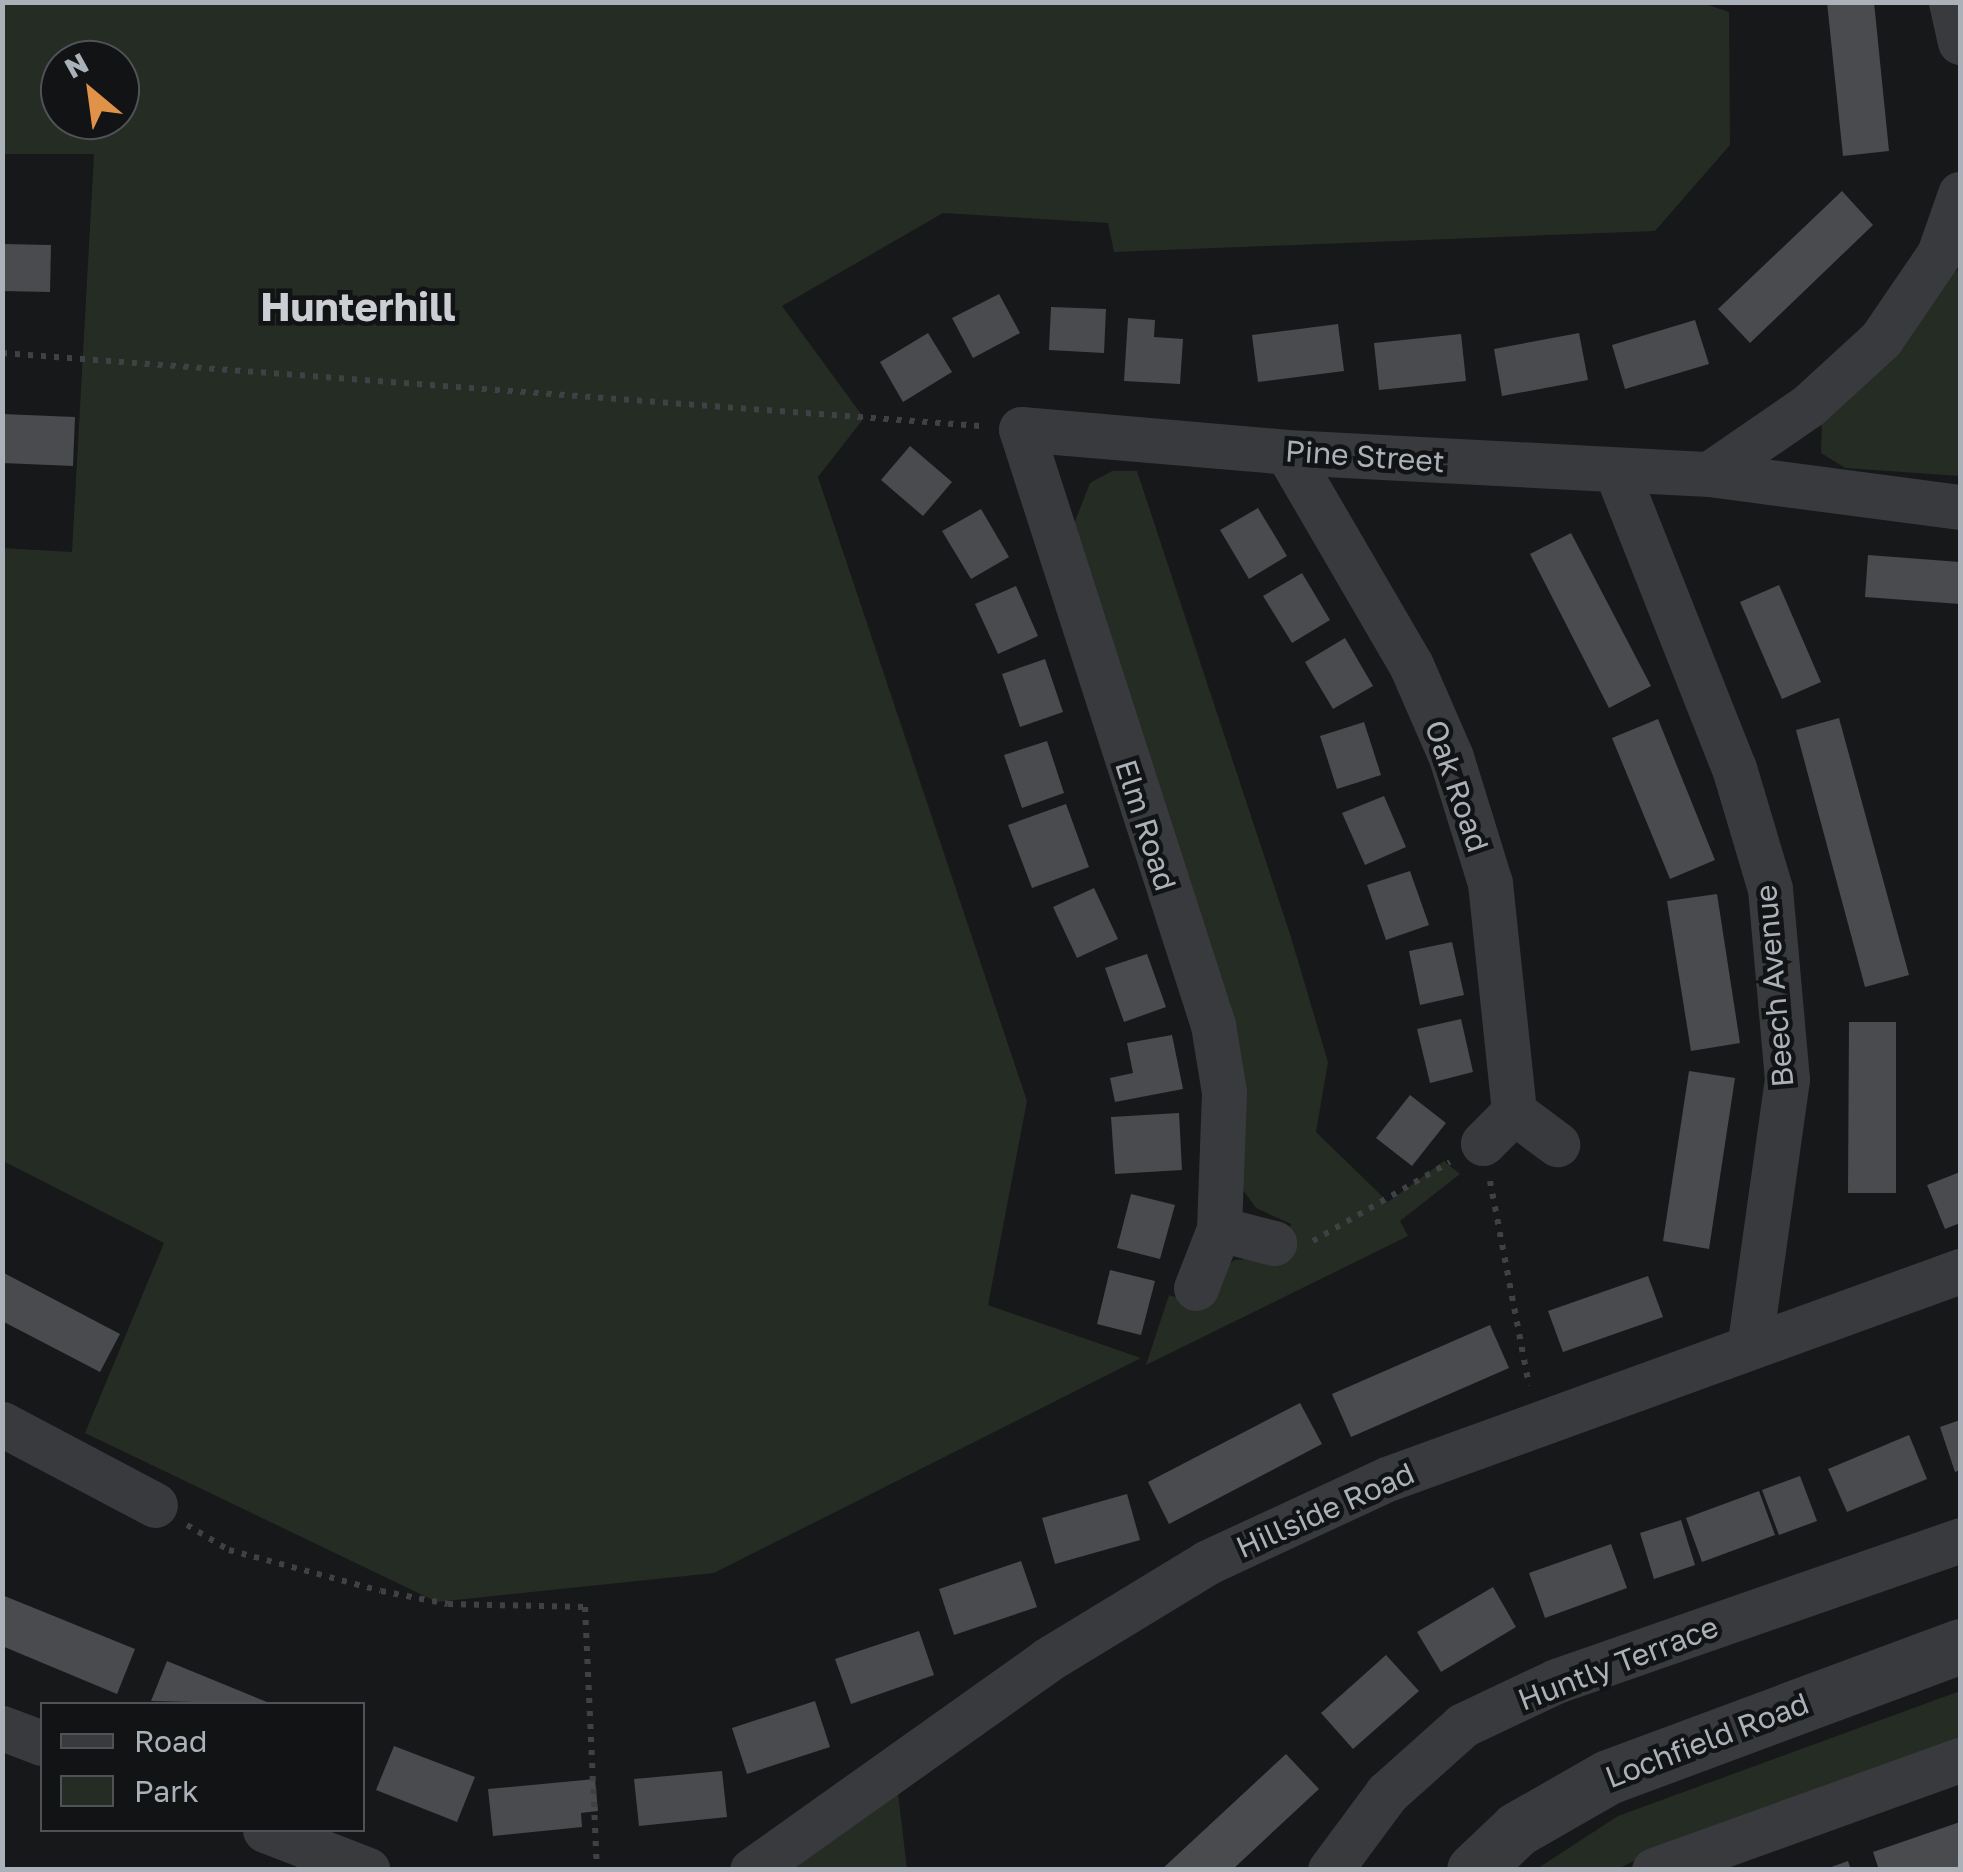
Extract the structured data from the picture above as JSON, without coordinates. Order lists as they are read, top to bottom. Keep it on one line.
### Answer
{"streets":{"street":["Pine Street","Oak Road","Elm Road","Beech Avenue","Hillside Road","Huntly Terrace","Lochfield Road"]},"crossings":[["Pine Street","Oak Road"],["Pine Street","Elm Road"],["Pine Street","Beech Avenue"],["Beech Avenue","Hillside Road"]],"districts":["Hunterhill"],"legend":["Road","Park"],"north":"top left"}
